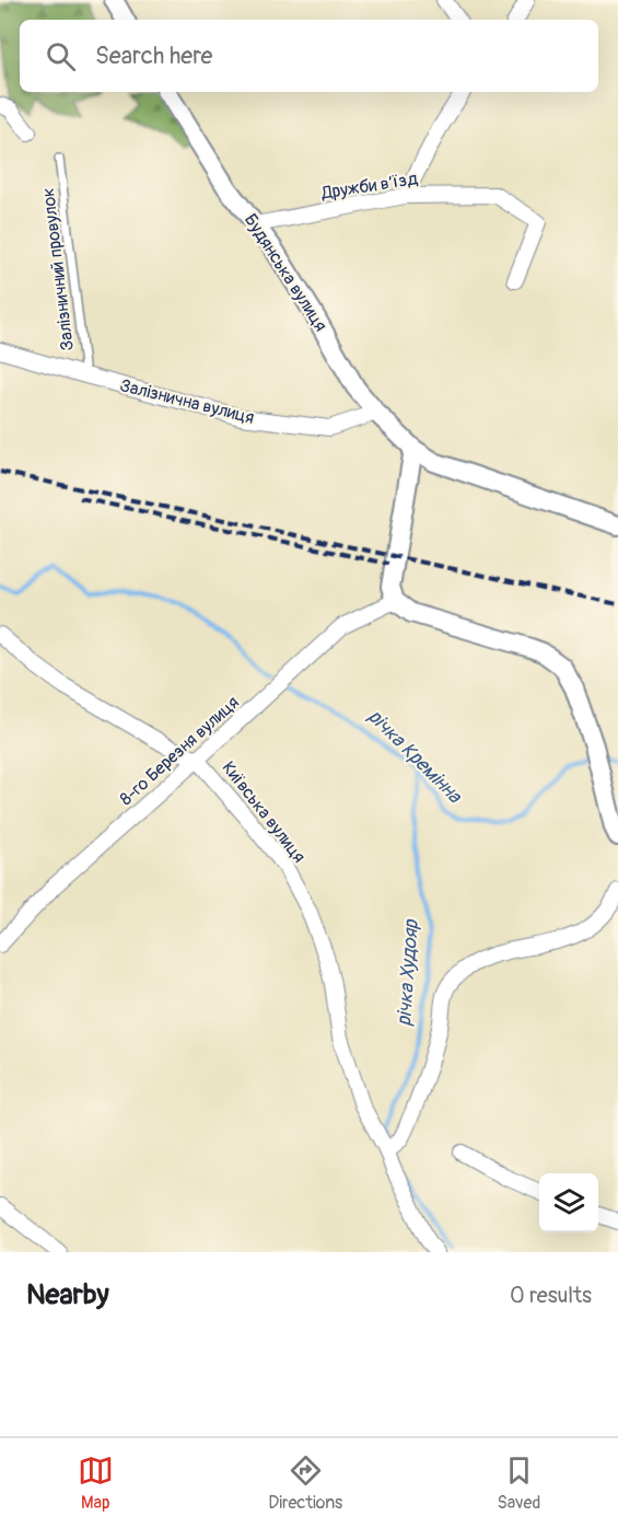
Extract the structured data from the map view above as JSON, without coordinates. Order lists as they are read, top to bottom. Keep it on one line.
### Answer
{"streets":{"street":["Дружби в’їзд","Будянська вулиця","Залізнична вулиця","8-го Березня вулиця","Київська вулиця"],"lane":["Залізничний провулок"]},"crossings":[["Дружби в’їзд","Будянська вулиця"],["Залізничний провулок","Залізнична вулиця"],["Будянська вулиця","Залізнична вулиця"],["8-го Березня вулиця","Київська вулиця"]],"water":["річка Кремінна","річка Худояр"],"page":{"search":"Search here","heading":["Nearby","0 results"],"nav":["Map","Directions","Saved"]}}
